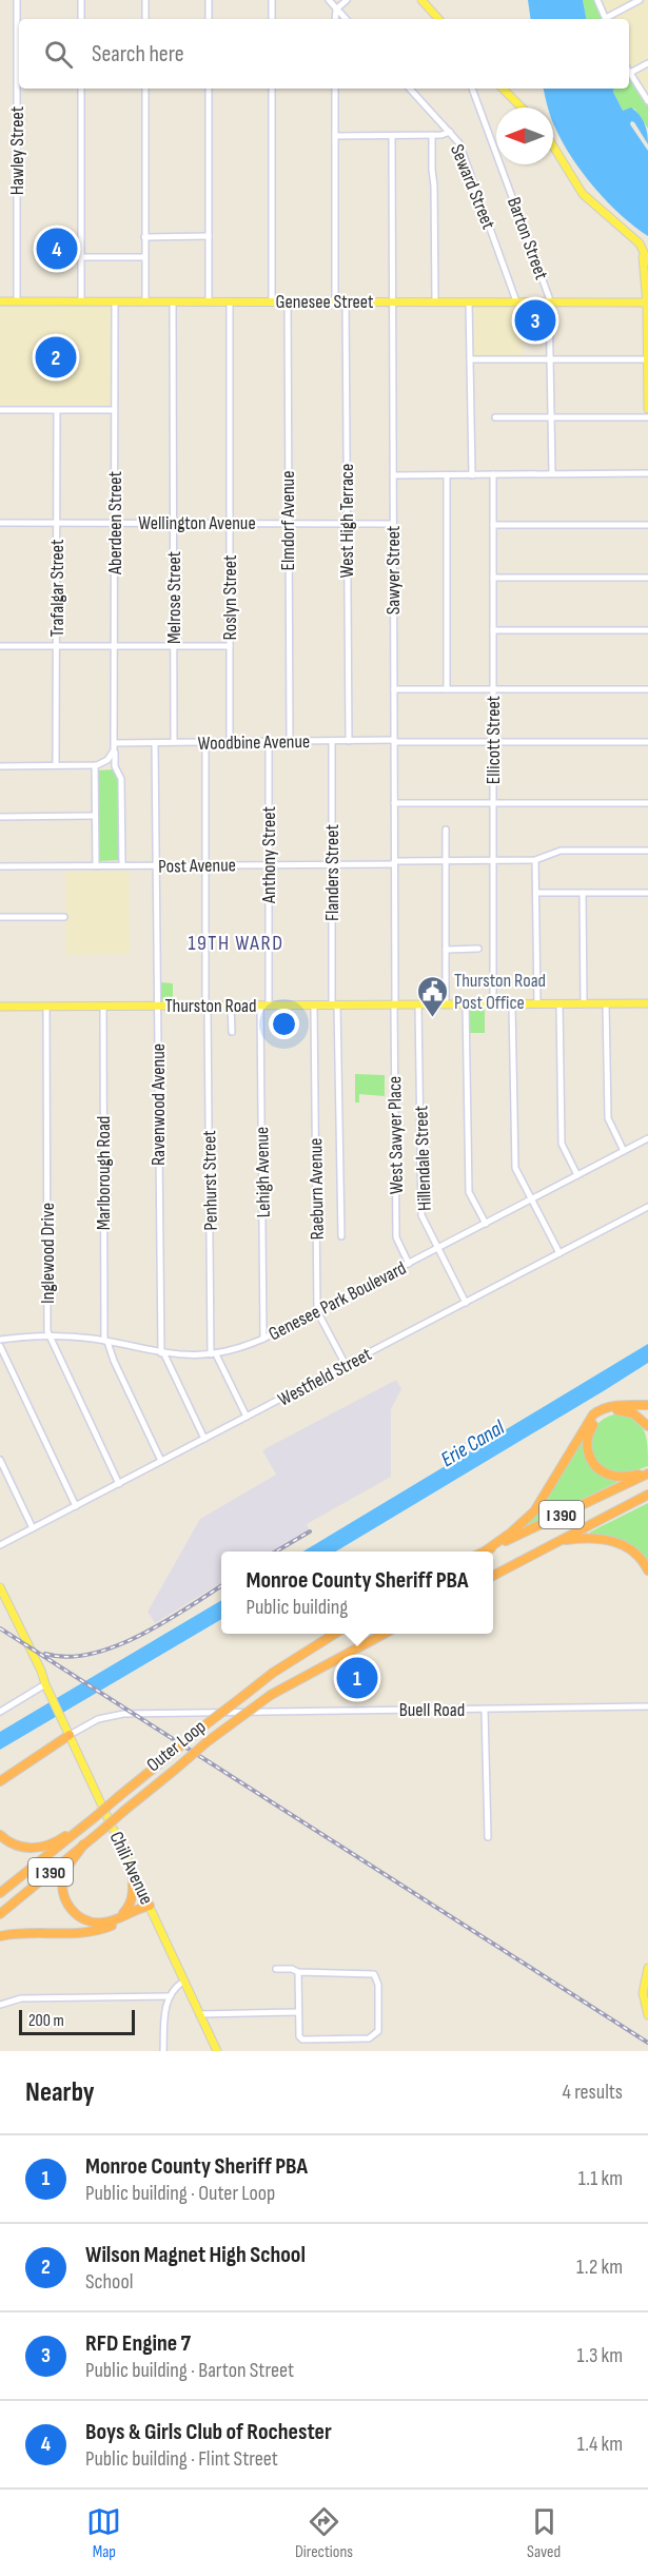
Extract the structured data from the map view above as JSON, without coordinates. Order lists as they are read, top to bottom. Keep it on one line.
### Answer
{"streets":{"highway":["I 390","Outer Loop"],"main road":["Genesee Street","Thurston Road","Chili Avenue"],"street":["Hawley Street","Seward Street","Barton Street","Elmdorf Avenue","West High Terrace","Aberdeen Street","Wellington Avenue","Sawyer Street","Trafalgar Street","Melrose Street","Roslyn Street","Ellicott Street","Woodbine Avenue","Anthony Street","Post Avenue","Flanders Street","Ravenwood Avenue","West Sawyer Place","Hillendale Street","Lehigh Avenue","Marlborough Road","Penhurst Street","Raeburn Avenue","Inglewood Drive","Genesee Park Boulevard","Westfield Street","Buell Road"]},"crossings":[["Hawley Street","Genesee Street"],["Seward Street","Genesee Street"],["Barton Street","Genesee Street"],["Genesee Street","Elmdorf Avenue"],["Genesee Street","West High Terrace"],["Genesee Street","Aberdeen Street"],["Genesee Street","Sawyer Street"],["Genesee Street","Melrose Street"],["Genesee Street","Roslyn Street"],["Elmdorf Avenue","Wellington Avenue"],["Elmdorf Avenue","Woodbine Avenue"],["West High Terrace","Wellington Avenue"],["West High Terrace","Woodbine Avenue"],["Aberdeen Street","Wellington Avenue"],["Aberdeen Street","Woodbine Avenue"],["Aberdeen Street","Post Avenue"],["Wellington Avenue","Sawyer Street"],["Wellington Avenue","Trafalgar Street"],["Wellington Avenue","Melrose Street"],["Wellington Avenue","Roslyn Street"],["Sawyer Street","Woodbine Avenue"],["Sawyer Street","Post Avenue"],["Sawyer Street","Thurston Road"],["Sawyer Street","West Sawyer Place"],["Melrose Street","Woodbine Avenue"],["Roslyn Street","Woodbine Avenue"],["Ellicott Street","Woodbine Avenue"],["Ellicott Street","Post Avenue"],["Ellicott Street","Thurston Road"],["Woodbine Avenue","Anthony Street"],["Woodbine Avenue","Flanders Street"],["Woodbine Avenue","Ravenwood Avenue"],["Woodbine Avenue","Penhurst Street"],["Anthony Street","Post Avenue"],["Anthony Street","Thurston Road"],["Anthony Street","Lehigh Avenue"],["Post Avenue","Flanders Street"],["Post Avenue","Ravenwood Avenue"],["Post Avenue","Penhurst Street"],["Flanders Street","Thurston Road"],["Thurston Road","Ravenwood Avenue"],["Thurston Road","West Sawyer Place"],["Thurston Road","Hillendale Street"],["Thurston Road","Lehigh Avenue"],["Thurston Road","Marlborough Road"],["Thurston Road","Penhurst Street"],["Thurston Road","Raeburn Avenue"],["Thurston Road","Inglewood Drive"],["Ravenwood Avenue","Genesee Park Boulevard"],["Ravenwood Avenue","Westfield Street"],["West Sawyer Place","Genesee Park Boulevard"],["Hillendale Street","Genesee Park Boulevard"],["Hillendale Street","Westfield Street"],["Lehigh Avenue","Genesee Park Boulevard"],["Marlborough Road","Genesee Park Boulevard"],["Marlborough Road","Westfield Street"],["Penhurst Street","Genesee Park Boulevard"],["Penhurst Street","Westfield Street"],["Raeburn Avenue","Genesee Park Boulevard"],["Raeburn Avenue","Westfield Street"],["Inglewood Drive","Genesee Park Boulevard"],["Inglewood Drive","Westfield Street"],["Buell Road","Chili Avenue"]],"districts":["19TH WARD"],"water":["Erie Canal"],"places":{"public building":["Thurston Road Post Office"]},"scale_bar":"200 m","north":"left","page":{"search":"Search here","pins":["4","3","2","1"],"popup":["Monroe County Sheriff PBA","Public building"],"scale":"200 m","heading":["Nearby","4 results"],"list":[{"mark":"1","name":"Monroe County Sheriff PBA","note":"Public building · Outer Loop","value":"1.1 km"},{"mark":"2","name":"Wilson Magnet High School","note":"School","value":"1.2 km"},{"mark":"3","name":"RFD Engine 7","note":"Public building · Barton Street","value":"1.3 km"},{"mark":"4","name":"Boys & Girls Club of Rochester","note":"Public building · Flint Street","value":"1.4 km"}],"nav":["Map","Directions","Saved"]}}
